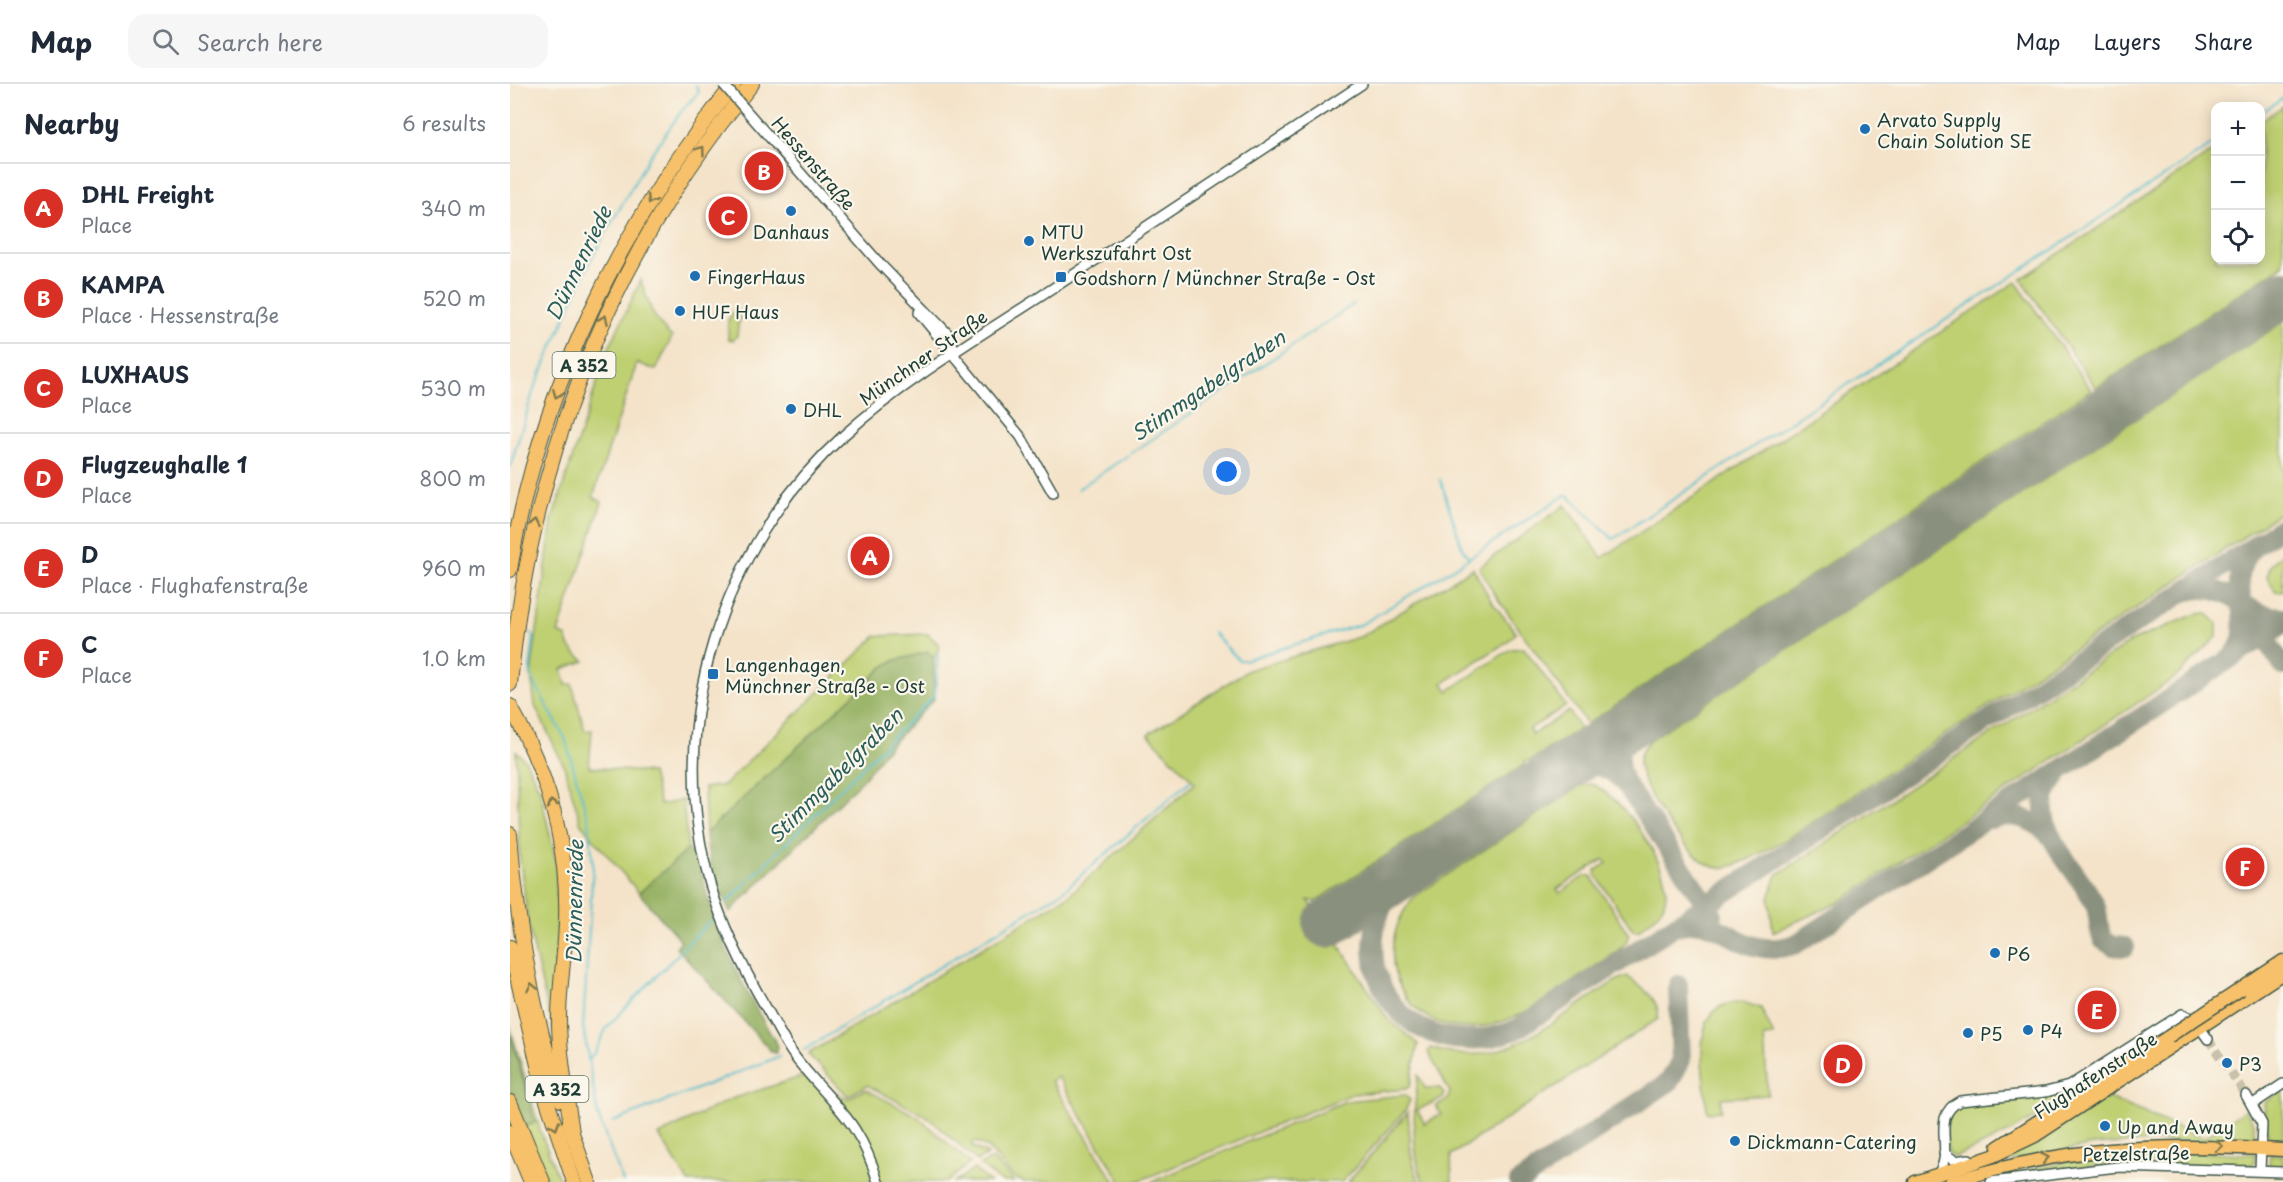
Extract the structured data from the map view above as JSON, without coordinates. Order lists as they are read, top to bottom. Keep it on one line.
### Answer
{"streets":{"highway":["A 352"],"main road":["Flughafenstraße"],"street":["Hessenstraße","Münchner Straße","Petzelstraße"]},"crossings":[["Hessenstraße","Münchner Straße"]],"water":["Dünnenriede","Stimmgabelgraben"],"places":{"other":["Arvato Supply Chain Solution SE","Danhaus","MTU Werkszufahrt Ost","FingerHaus","HUF Haus","DHL","P6","P4","P5","P3","Up and Away","Dickmann-Catering"],"transit":["Godshorn / Münchner Straße - Ost","Langenhagen, Münchner Straße - Ost"]},"page":{"header":"Map","search":"Search here","nav":["Map","Layers","Share"],"heading":["Nearby","6 results"],"map_buttons":["+","−"],"pins":["B","C","A","F","E","D"],"list":[{"mark":"A","name":"DHL Freight","note":"Place","value":"340 m"},{"mark":"B","name":"KAMPA","note":"Place · Hessenstraße","value":"520 m"},{"mark":"C","name":"LUXHAUS","note":"Place","value":"530 m"},{"mark":"D","name":"Flugzeughalle 1","note":"Place","value":"800 m"},{"mark":"E","name":"D","note":"Place · Flughafenstraße","value":"960 m"},{"mark":"F","name":"C","note":"Place","value":"1.0 km"}]}}
